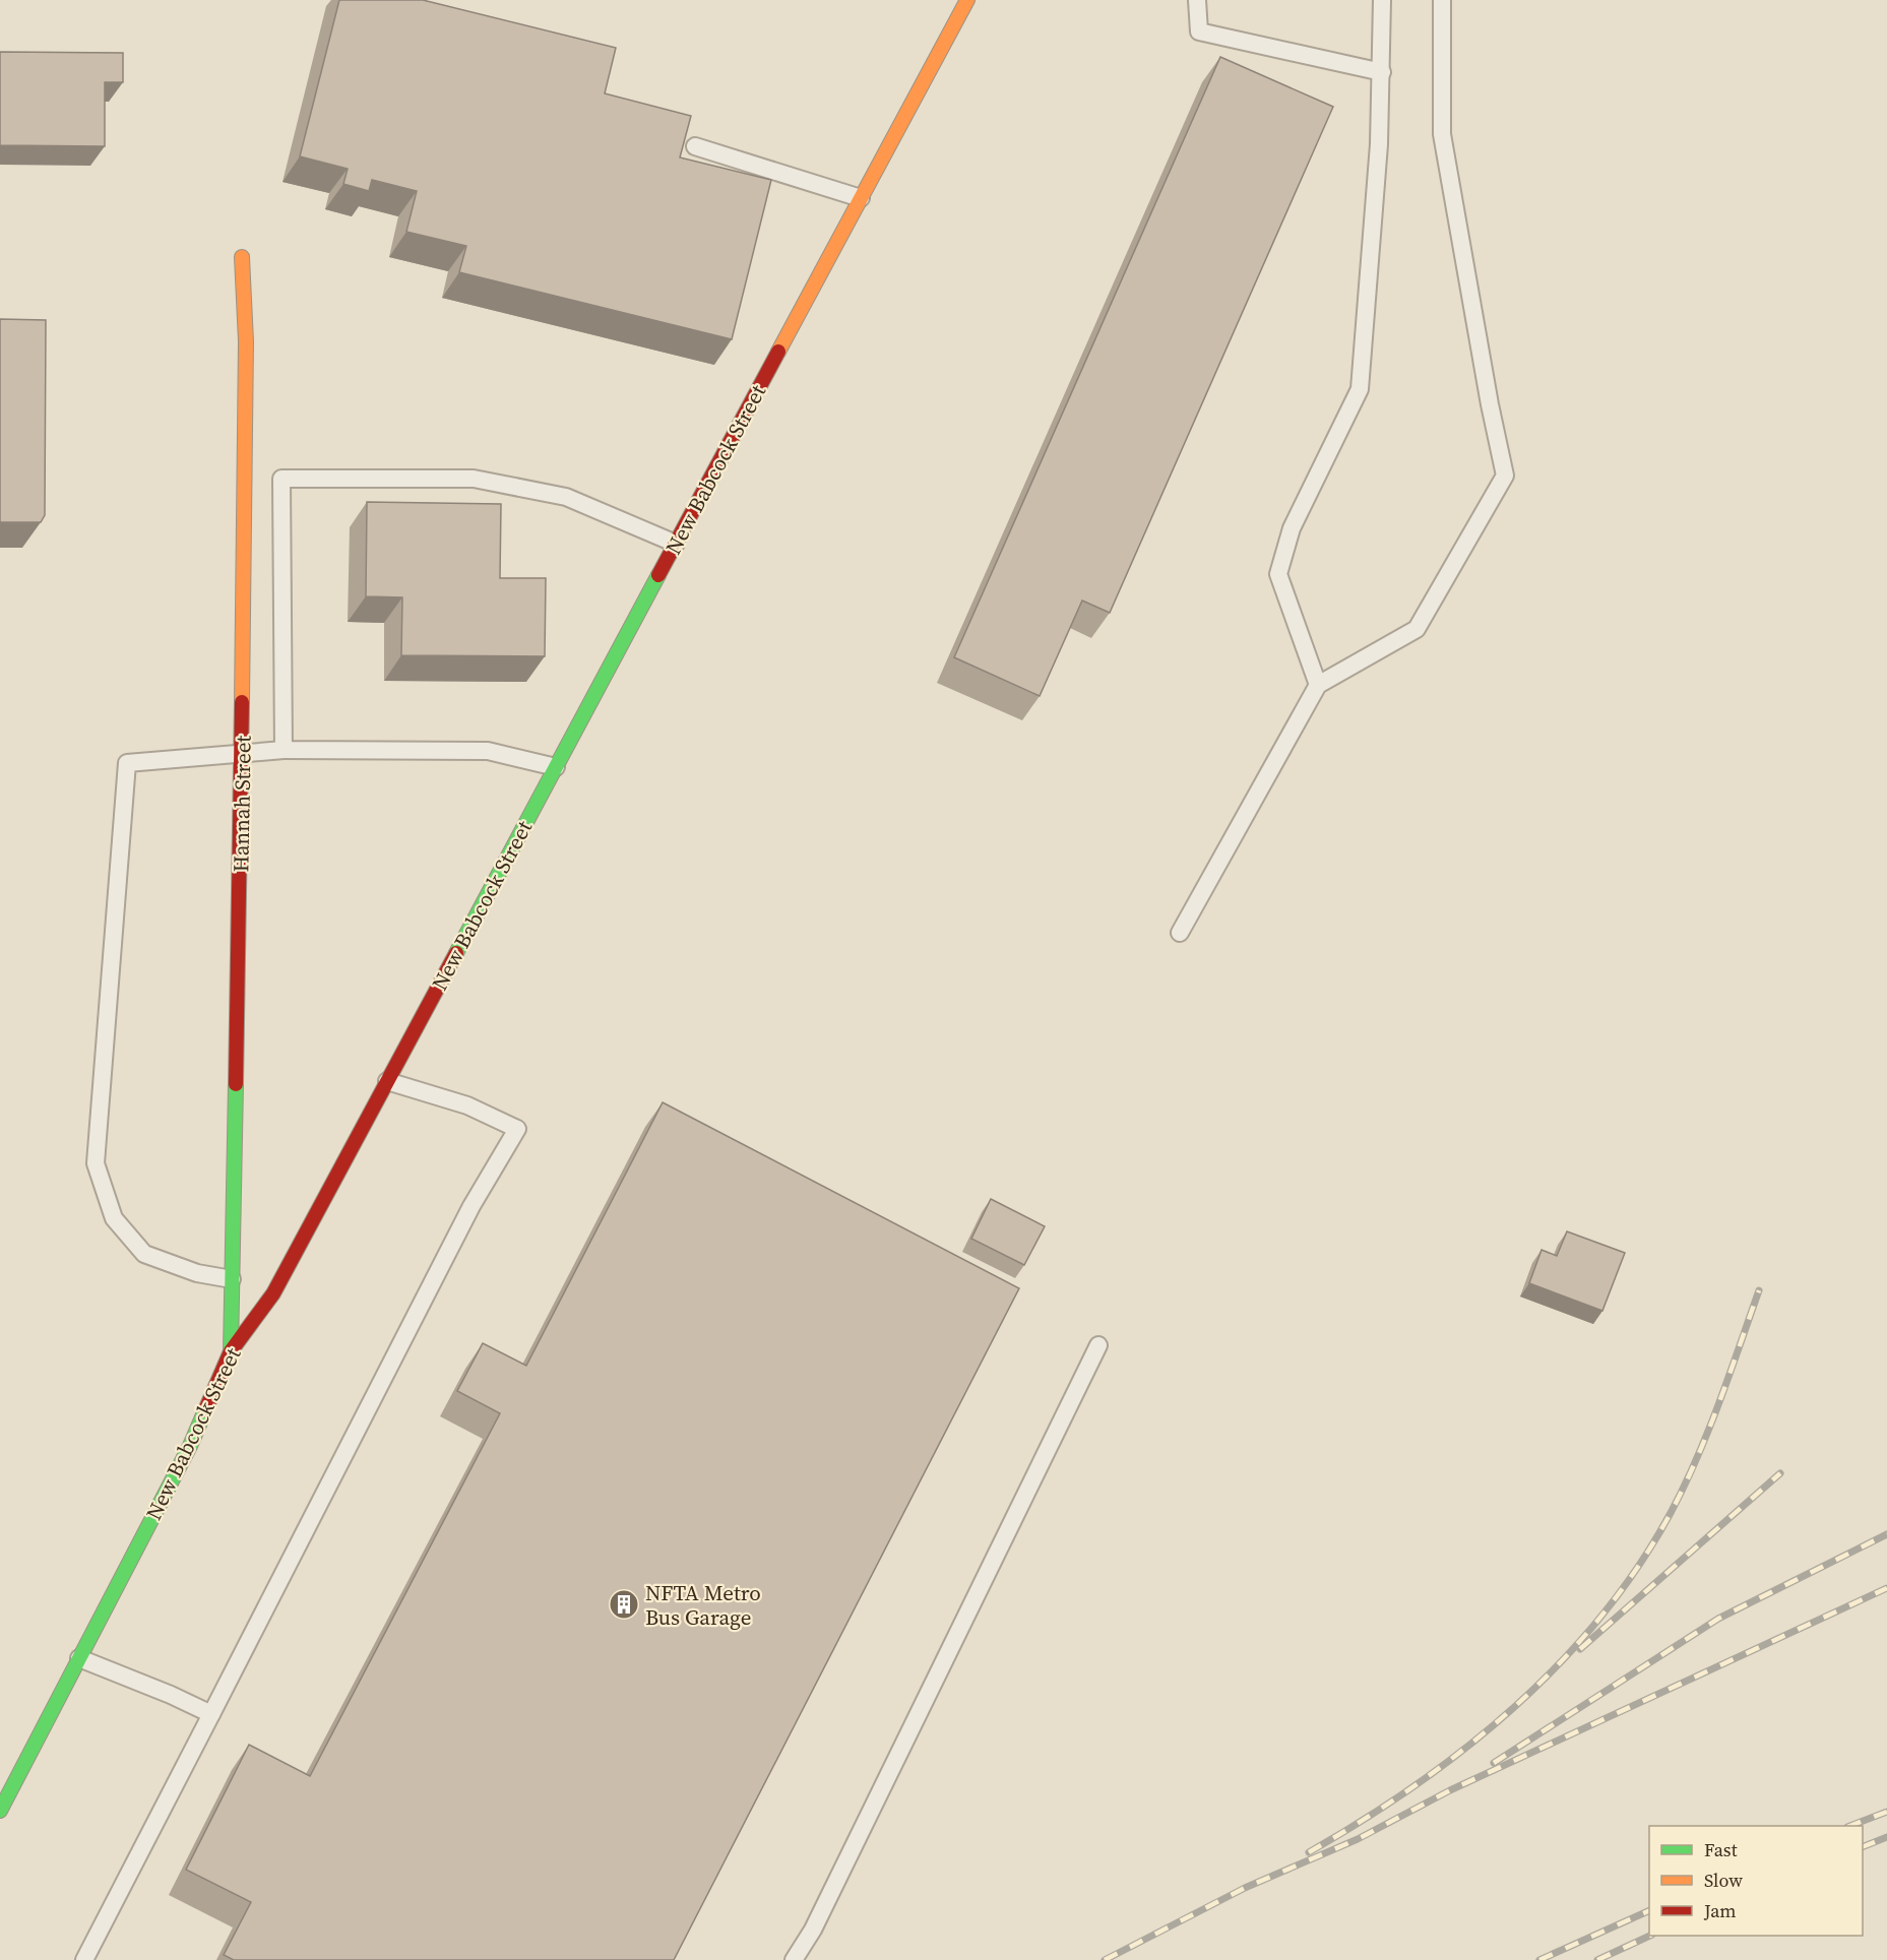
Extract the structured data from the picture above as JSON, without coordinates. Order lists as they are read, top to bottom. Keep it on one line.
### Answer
{"streets":{"street":["New Babcock Street","Hannah Street"]},"crossings":[["New Babcock Street","Hannah Street"]],"places":{"building":["NFTA Metro Bus Garage"]},"legend":["Fast","Slow","Jam"]}
